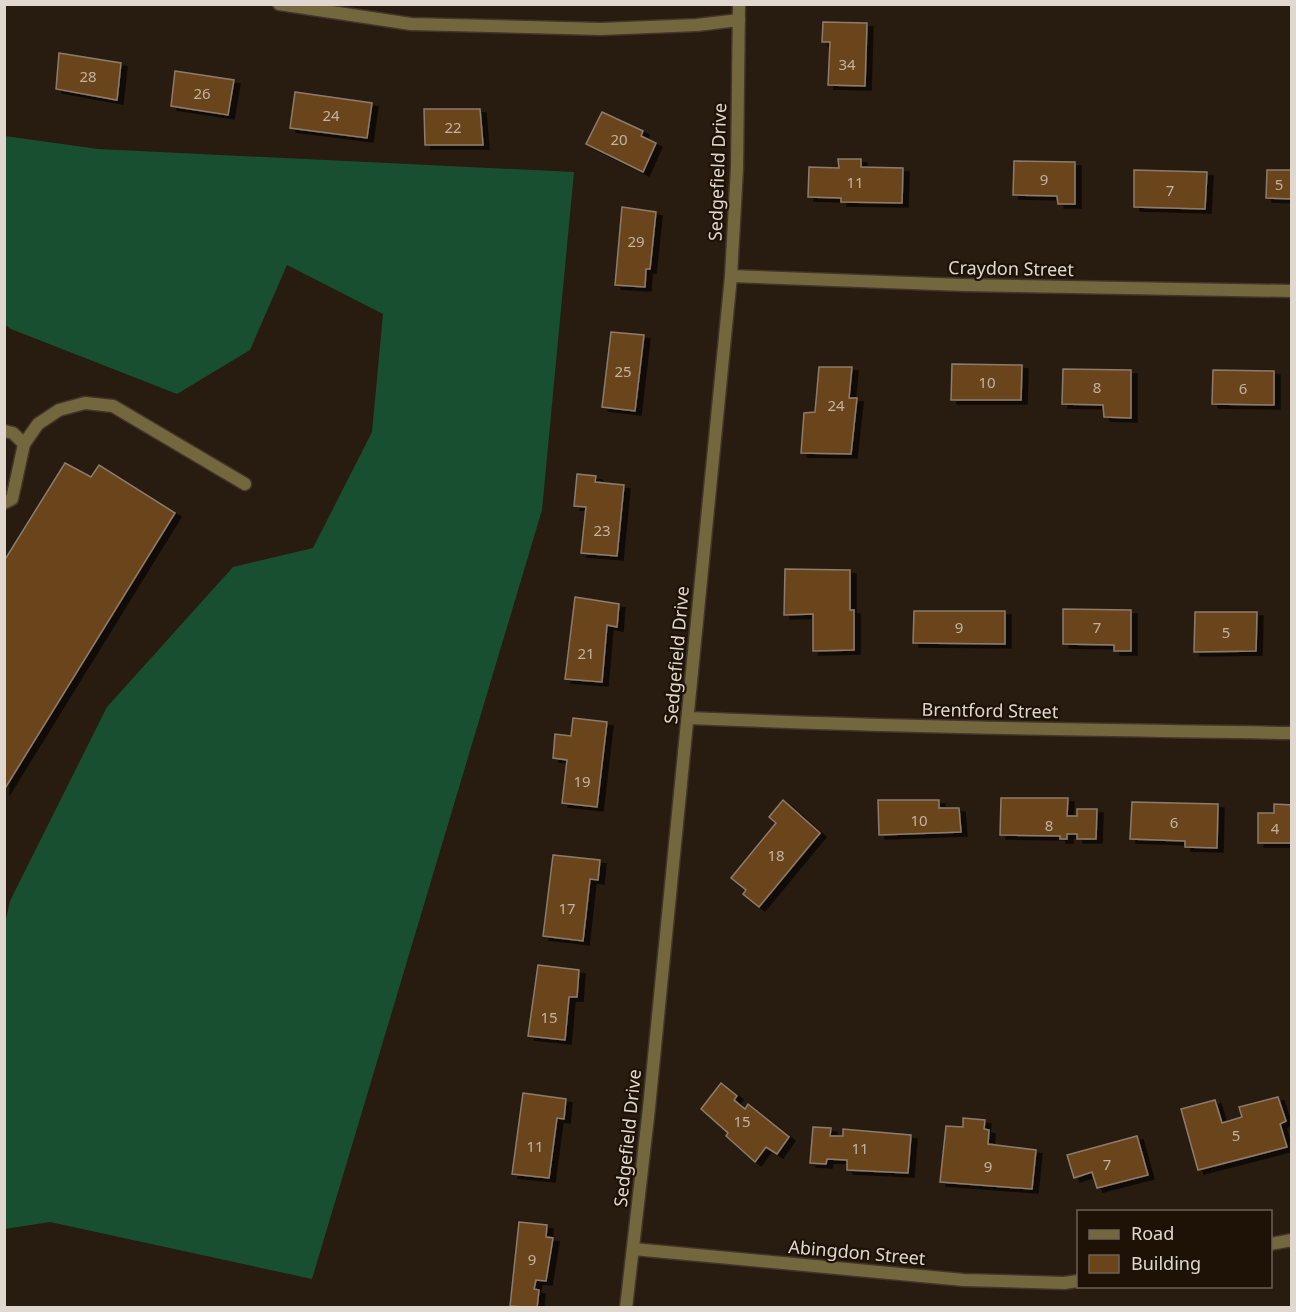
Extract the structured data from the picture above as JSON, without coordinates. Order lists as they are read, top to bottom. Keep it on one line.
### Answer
{"streets":{"street":["Sedgefield Drive","Craydon Street","Brentford Street","Abingdon Street"]},"crossings":[["Sedgefield Drive","Craydon Street"],["Sedgefield Drive","Brentford Street"],["Sedgefield Drive","Abingdon Street"]],"house_numbers":["34","28","26","24","22","20","9","11","5","7","29","25","10","8","6","24","23","9","7","5","21","19","10","6","8","4","18","17","15","15","5","11","11","7","9","9"],"legend":["Road","Building"]}
